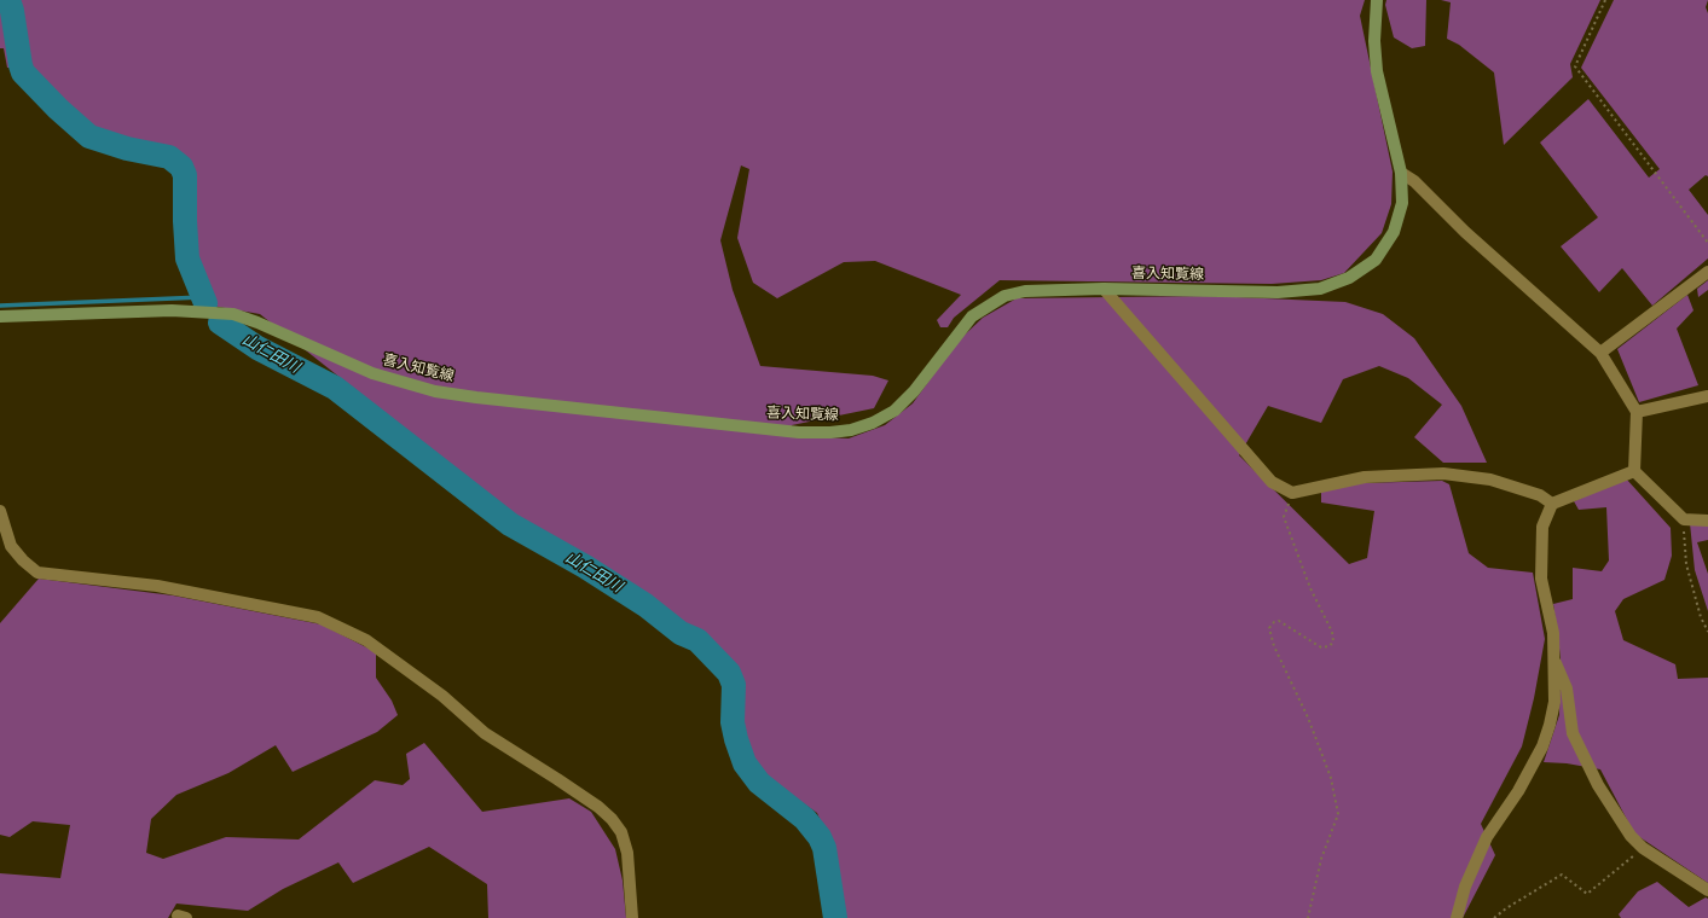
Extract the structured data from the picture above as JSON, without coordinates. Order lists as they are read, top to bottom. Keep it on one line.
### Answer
{"streets":{"main road":["喜入知覧線"]},"water":["山仁田川"]}
